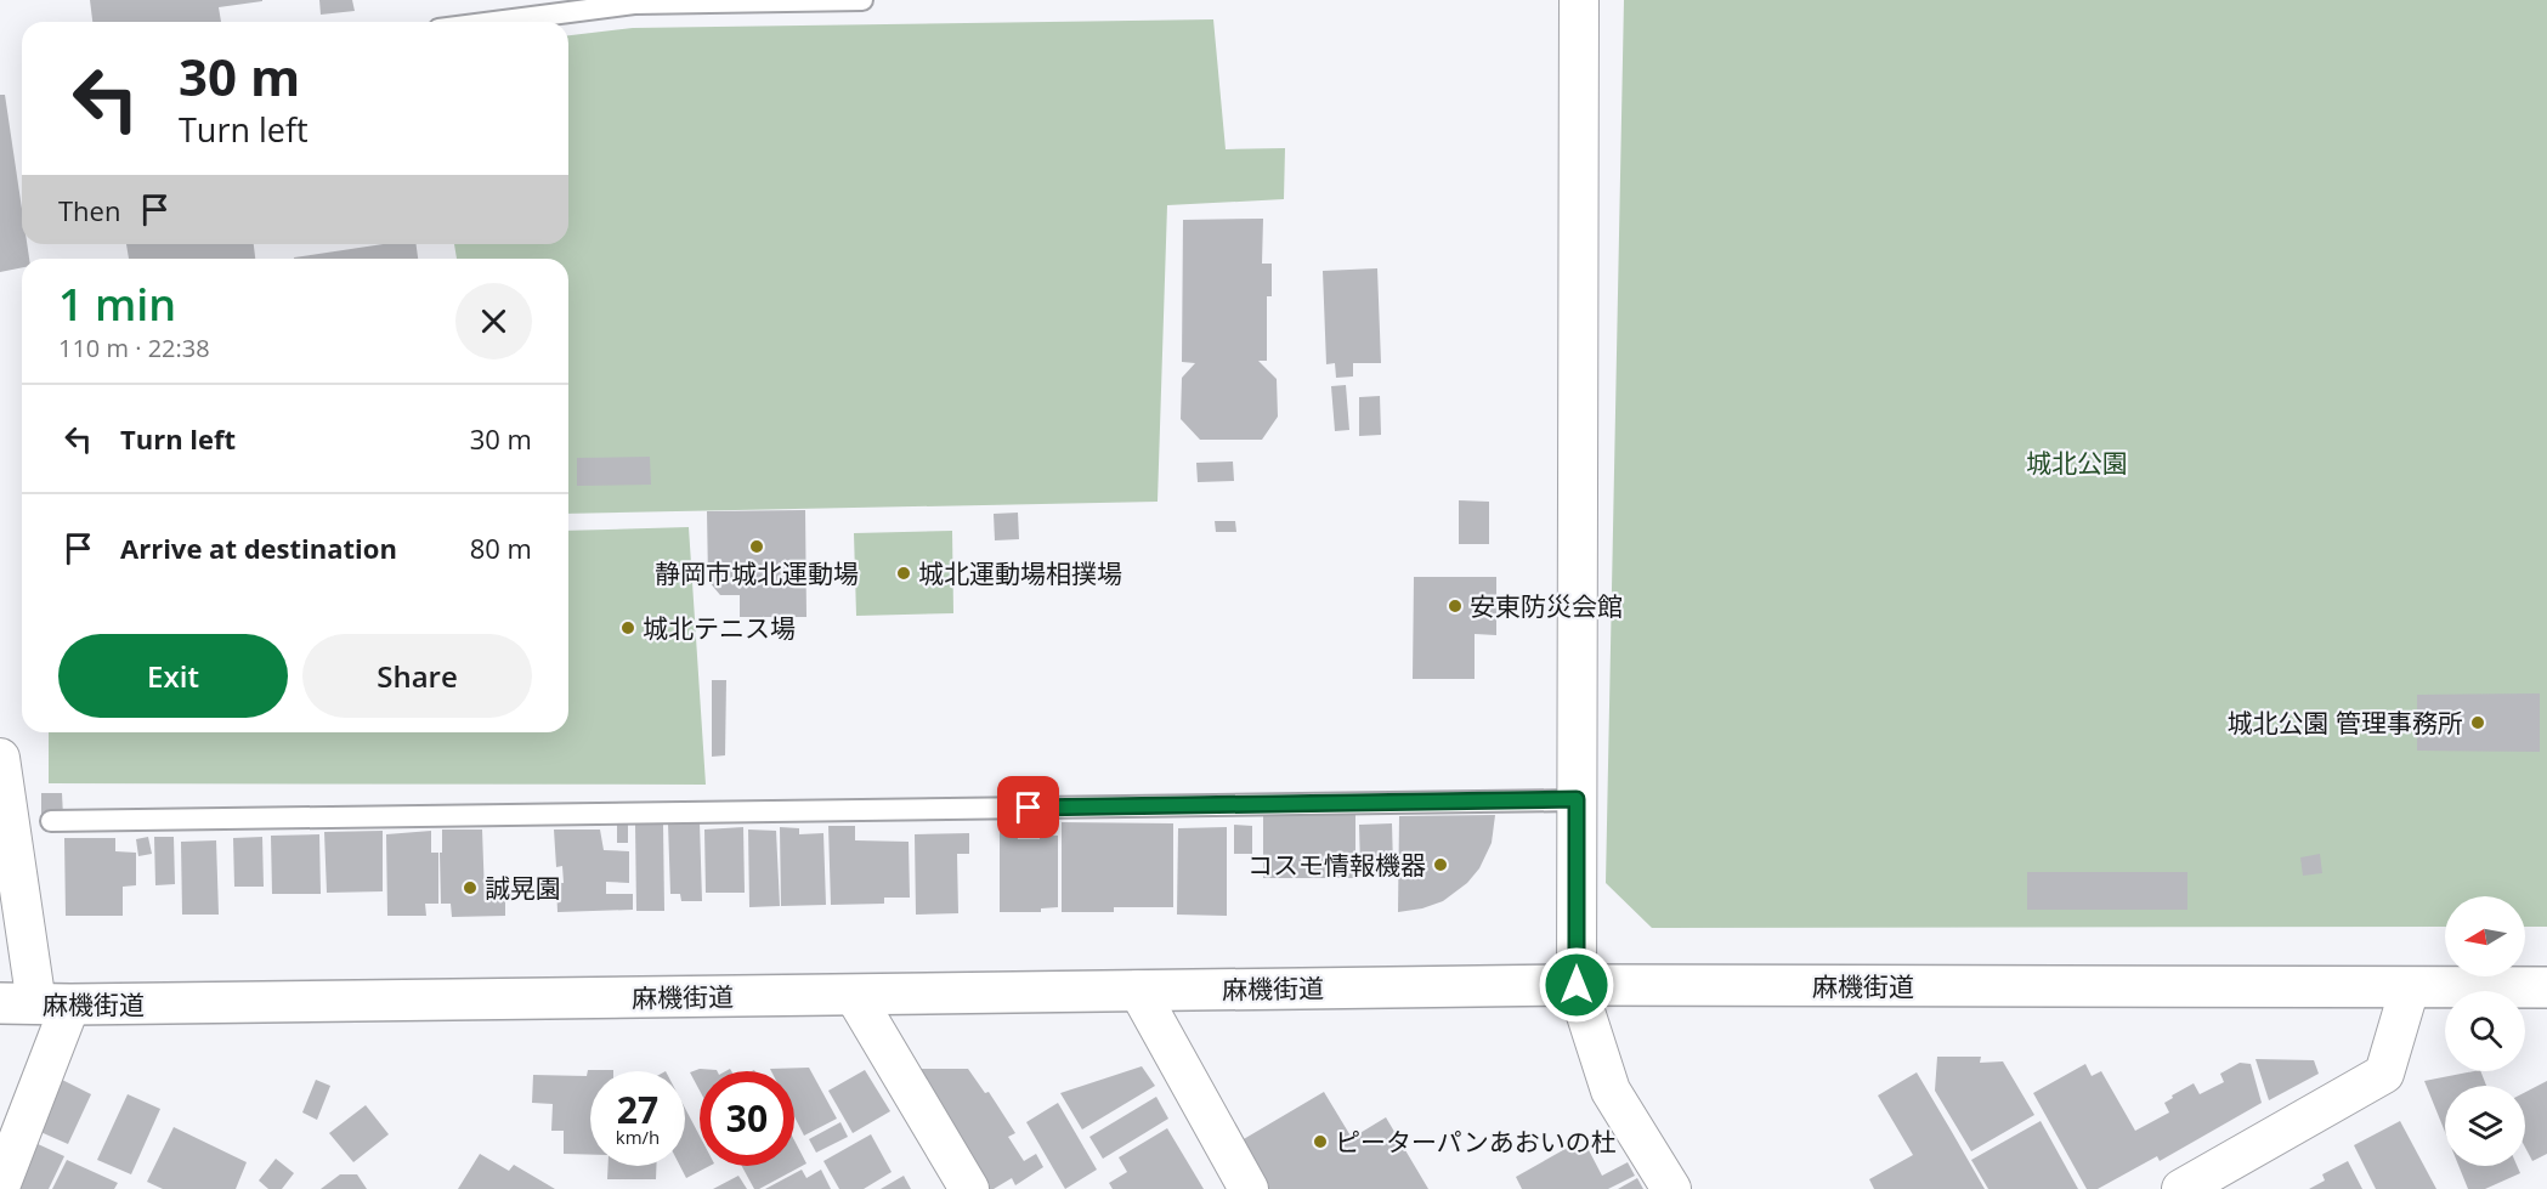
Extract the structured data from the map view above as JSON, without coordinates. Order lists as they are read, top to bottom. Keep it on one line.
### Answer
{"streets":{"street":["麻機街道"]},"parks":["城北公園"],"places":["静岡市城北運動場","城北運動場相撲場","安東防災会館","城北テニス場","城北公園 管理事務所","コスモ情報機器","誠晃園","ピーターパンあおいの杜"],"north":"left","page":{"turn":["30 m","Turn left"],"then":"Then","heading":["1 min","110 m · 22:38"],"list":[{"name":"Turn left","value":"30 m"},{"name":"Arrive at destination","value":"80 m"}],"buttons":["Exit","Share"],"speed":"27 km/h","limit":"30"}}
